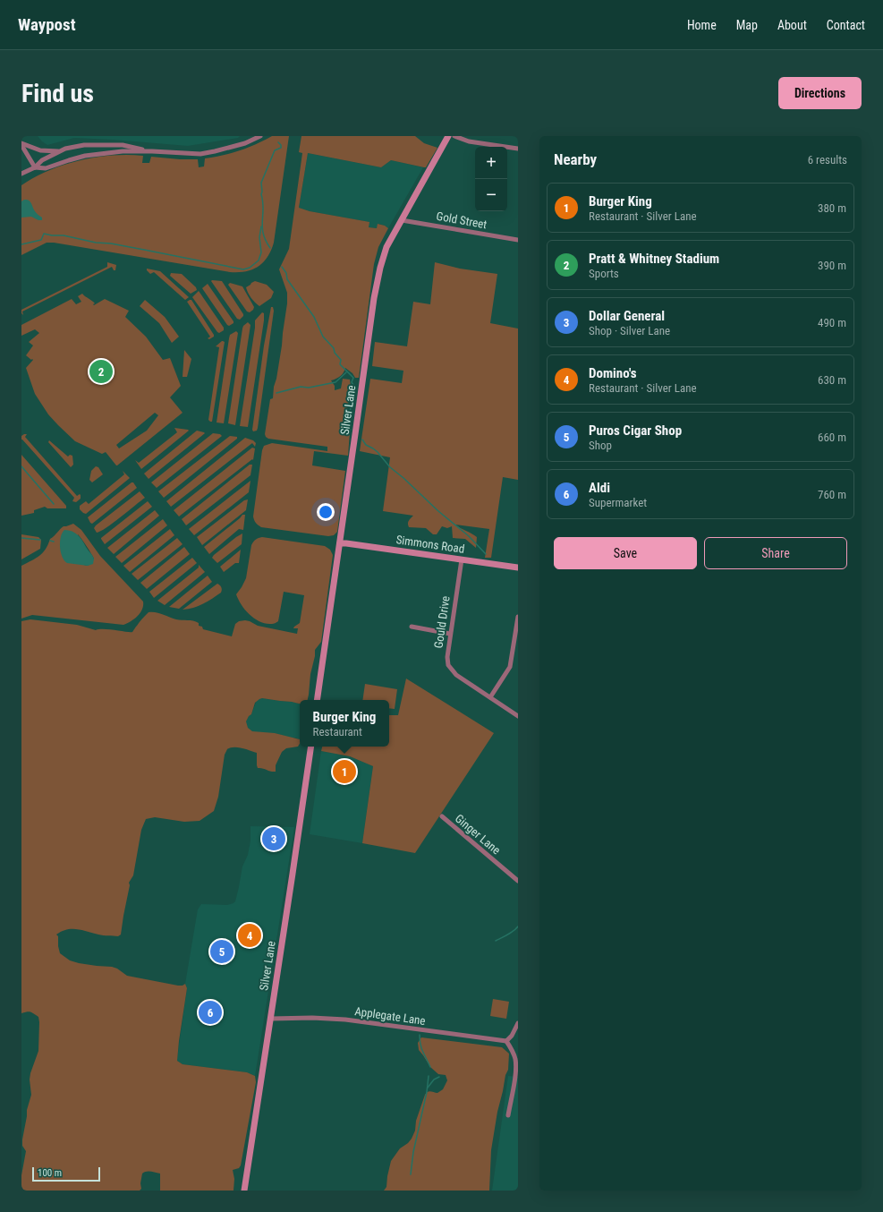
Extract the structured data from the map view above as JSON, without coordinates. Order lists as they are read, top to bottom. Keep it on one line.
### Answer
{"streets":{"main road":["Silver Lane","Simmons Road"],"street":["Gold Street","Gould Drive","Ginger Lane","Applegate Lane"]},"crossings":[["Gold Street","Silver Lane"],["Silver Lane","Simmons Road"],["Silver Lane","Applegate Lane"],["Simmons Road","Gould Drive"]],"scale_bar":"100 m","page":{"header":"Waypost","nav":["Home","Map","About","Contact"],"buttons":["Directions",["Save","Share"]],"title":"Find us","heading":["Nearby","6 results"],"map_buttons":["+","−"],"list":[{"mark":"1","name":"Burger King","note":"Restaurant · Silver Lane","value":"380 m"},{"mark":"2","name":"Pratt & Whitney Stadium","note":"Sports","value":"390 m"},{"mark":"3","name":"Dollar General","note":"Shop · Silver Lane","value":"490 m"},{"mark":"4","name":"Domino's","note":"Restaurant · Silver Lane","value":"630 m"},{"mark":"5","name":"Puros Cigar Shop","note":"Shop","value":"660 m"},{"mark":"6","name":"Aldi","note":"Supermarket","value":"760 m"}],"pins":["2","1","3","4","5","6"],"popup":["Burger King","Restaurant"],"scale":"100 m"}}
